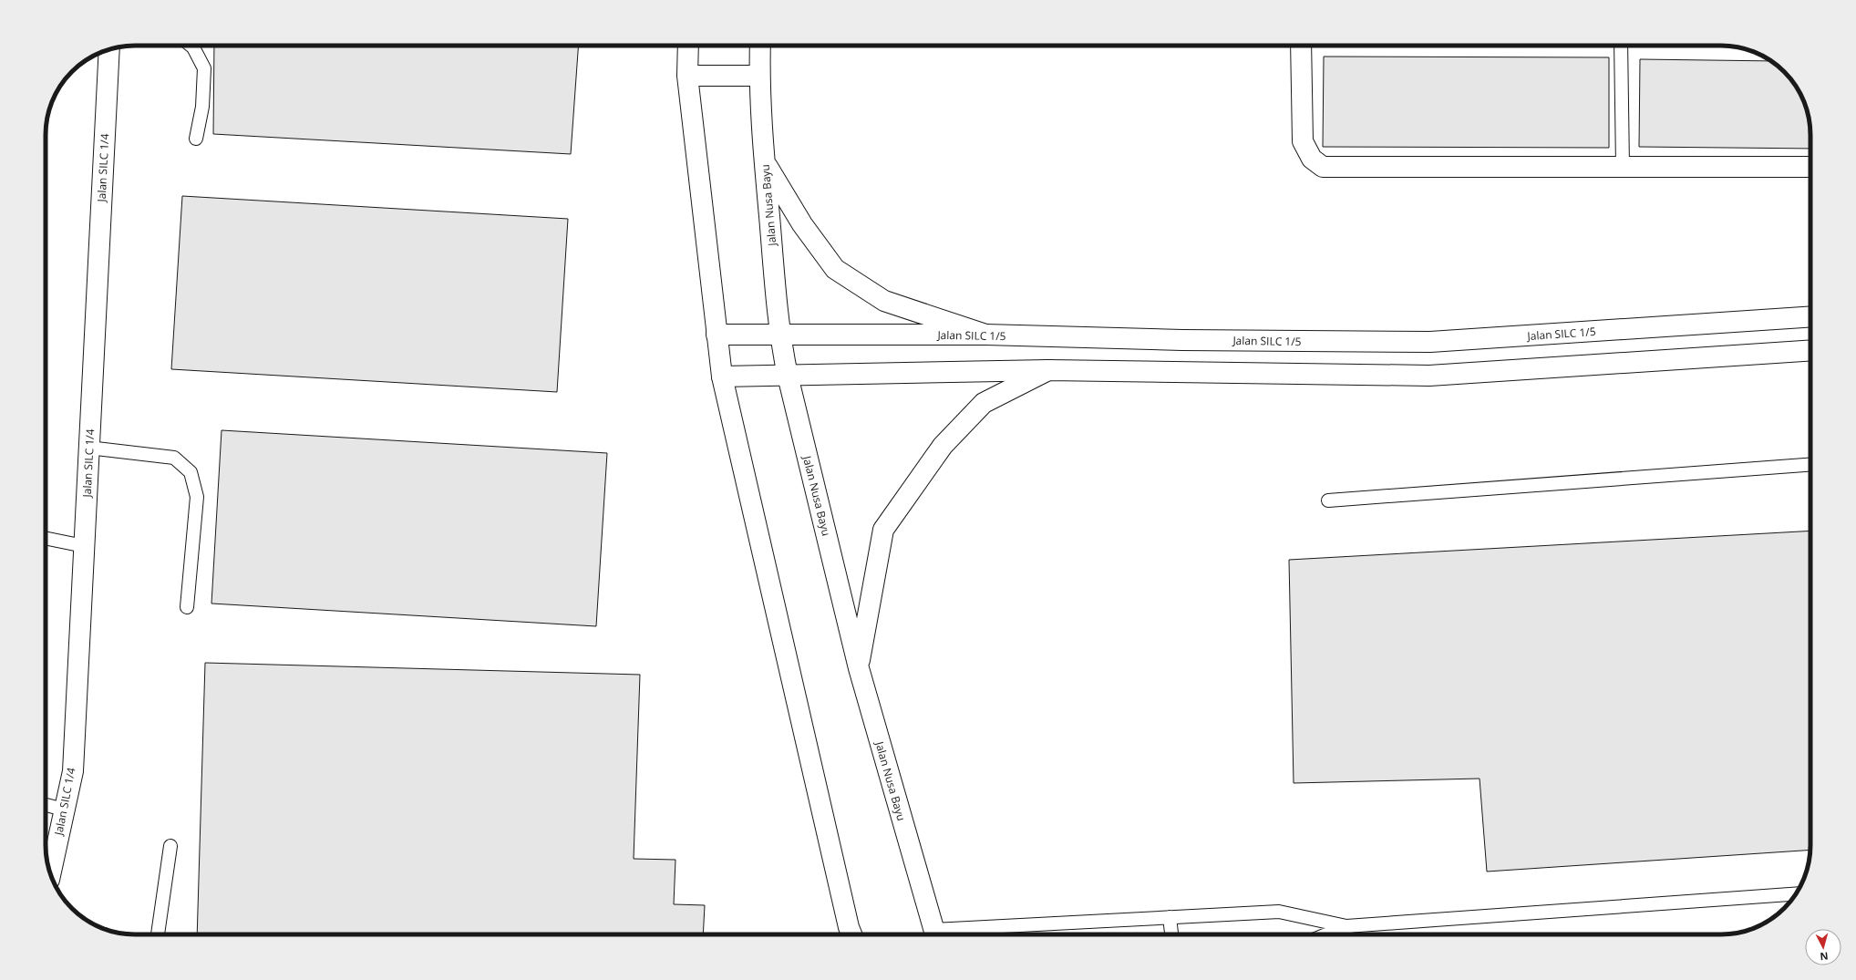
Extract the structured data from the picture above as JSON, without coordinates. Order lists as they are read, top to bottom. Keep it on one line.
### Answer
{"streets":{"street":["Jalan SILC 1/4","Jalan Nusa Bayu","Jalan SILC 1/5"]},"crossings":[["Jalan Nusa Bayu","Jalan SILC 1/5"]],"north":"bottom"}
